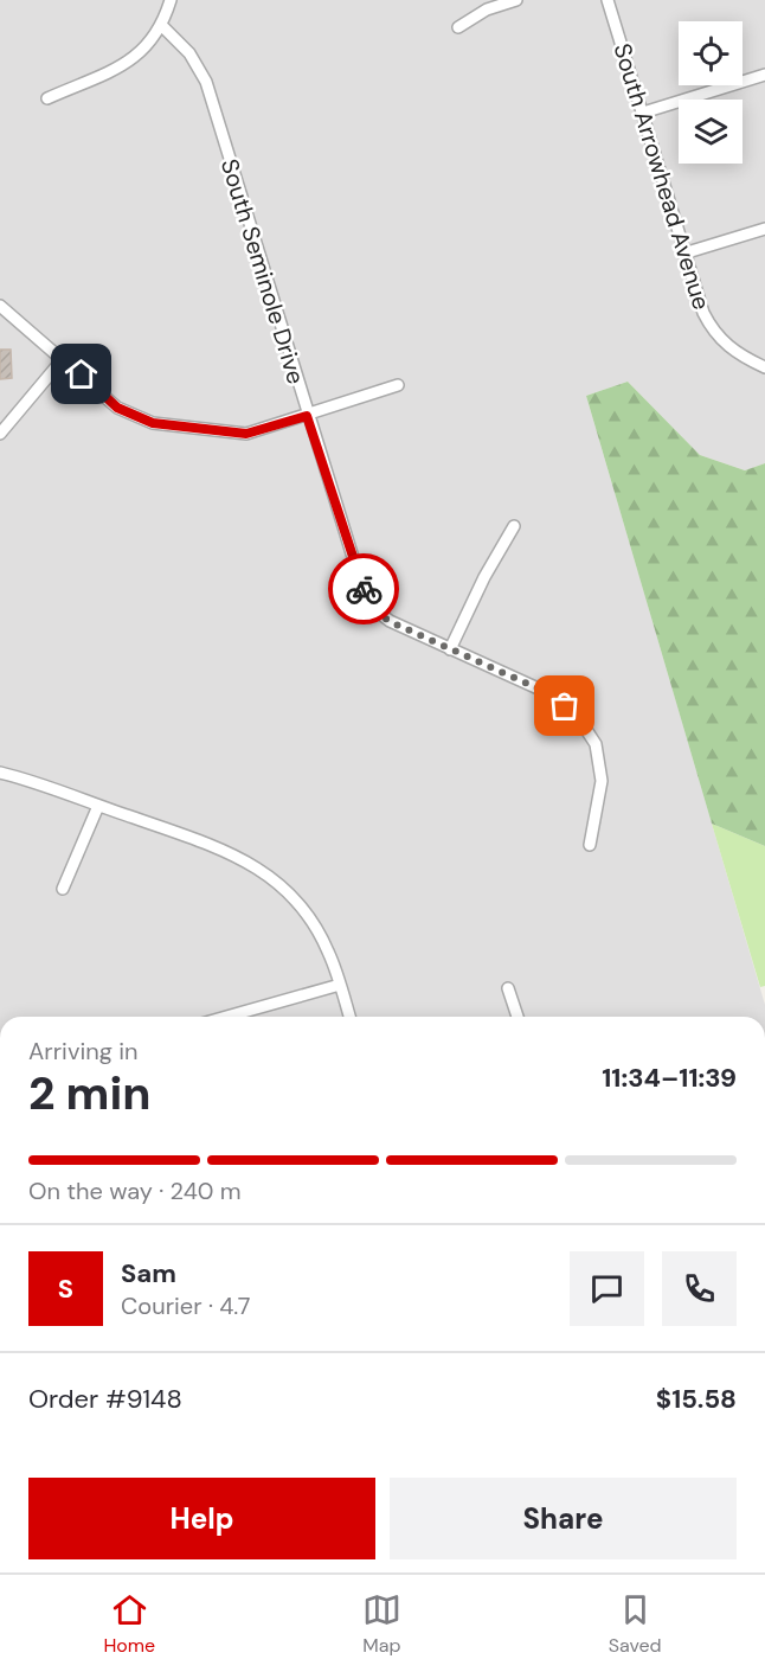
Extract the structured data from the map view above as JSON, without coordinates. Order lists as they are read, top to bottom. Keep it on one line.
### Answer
{"streets":{"street":["South Arrowhead Avenue","South Seminole Drive"]},"page":{"heading":["2 min","Arriving in","11:34–11:39"],"panel":["Sam","Courier · 4.7","Order #9148","$15.58"],"bar":"On the way · 240 m","round":"S","buttons":["Help","Share"],"tabs":["Home","Map","Saved"]}}
